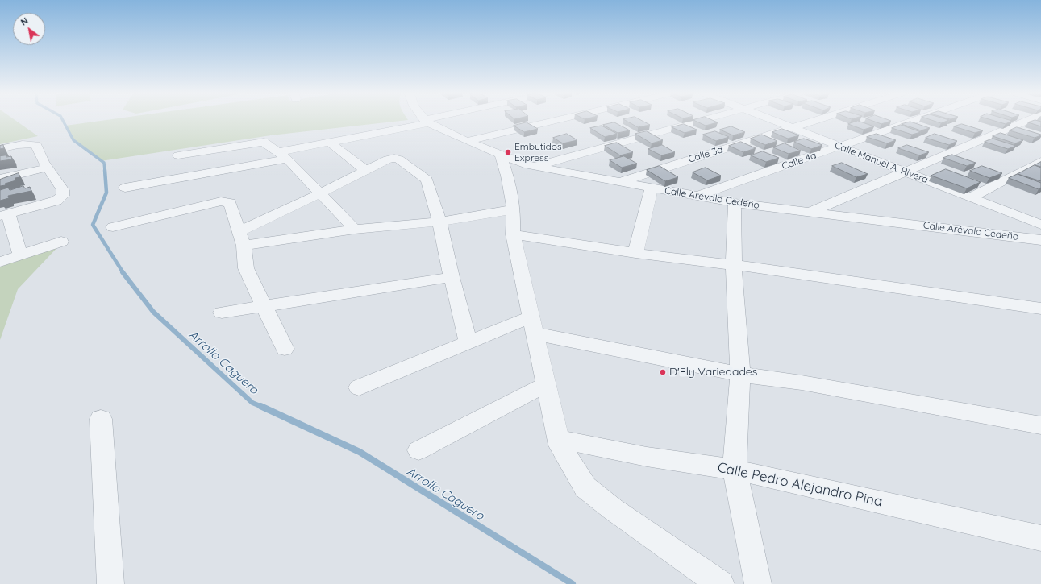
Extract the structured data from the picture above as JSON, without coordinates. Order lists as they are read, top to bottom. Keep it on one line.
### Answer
{"streets":{"street":["Calle 3a","Calle 4a","Calle Manuel A. Rivera","Calle Arévalo Cedeño","Calle Pedro Alejandro Pina"]},"crossings":[["Calle 3a","Calle Manuel A. Rivera"],["Calle 3a","Calle Arévalo Cedeño"],["Calle 4a","Calle Manuel A. Rivera"],["Calle 4a","Calle Arévalo Cedeño"]],"water":["Arrollo Caguero"],"places":["Embutidos Express","D'Ely Variedades"],"north":"top left"}
